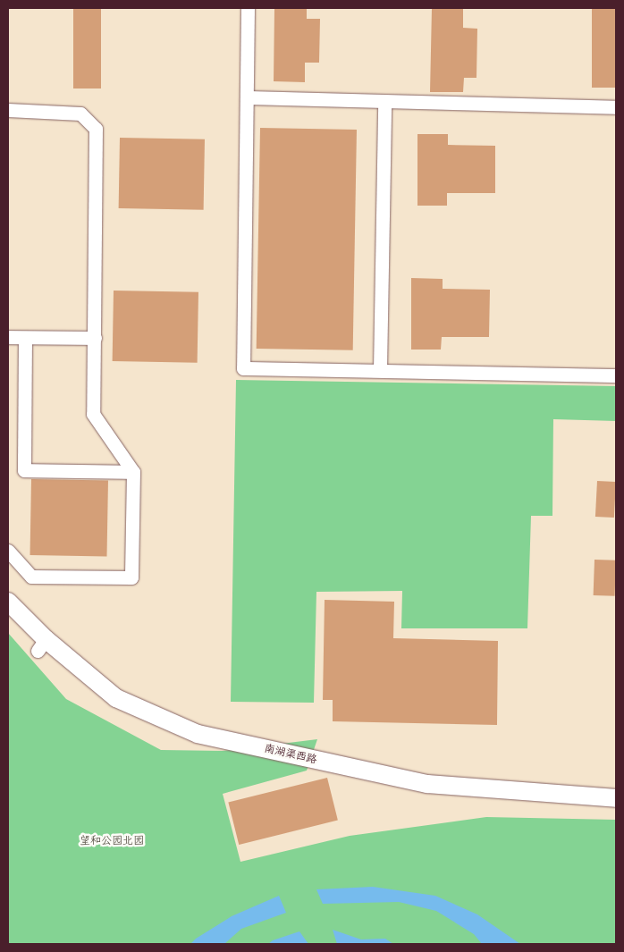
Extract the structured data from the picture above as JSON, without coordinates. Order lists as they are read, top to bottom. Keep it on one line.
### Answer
{"streets":{"street":["南湖渠西路"]},"parks":["望和公园北园"]}
